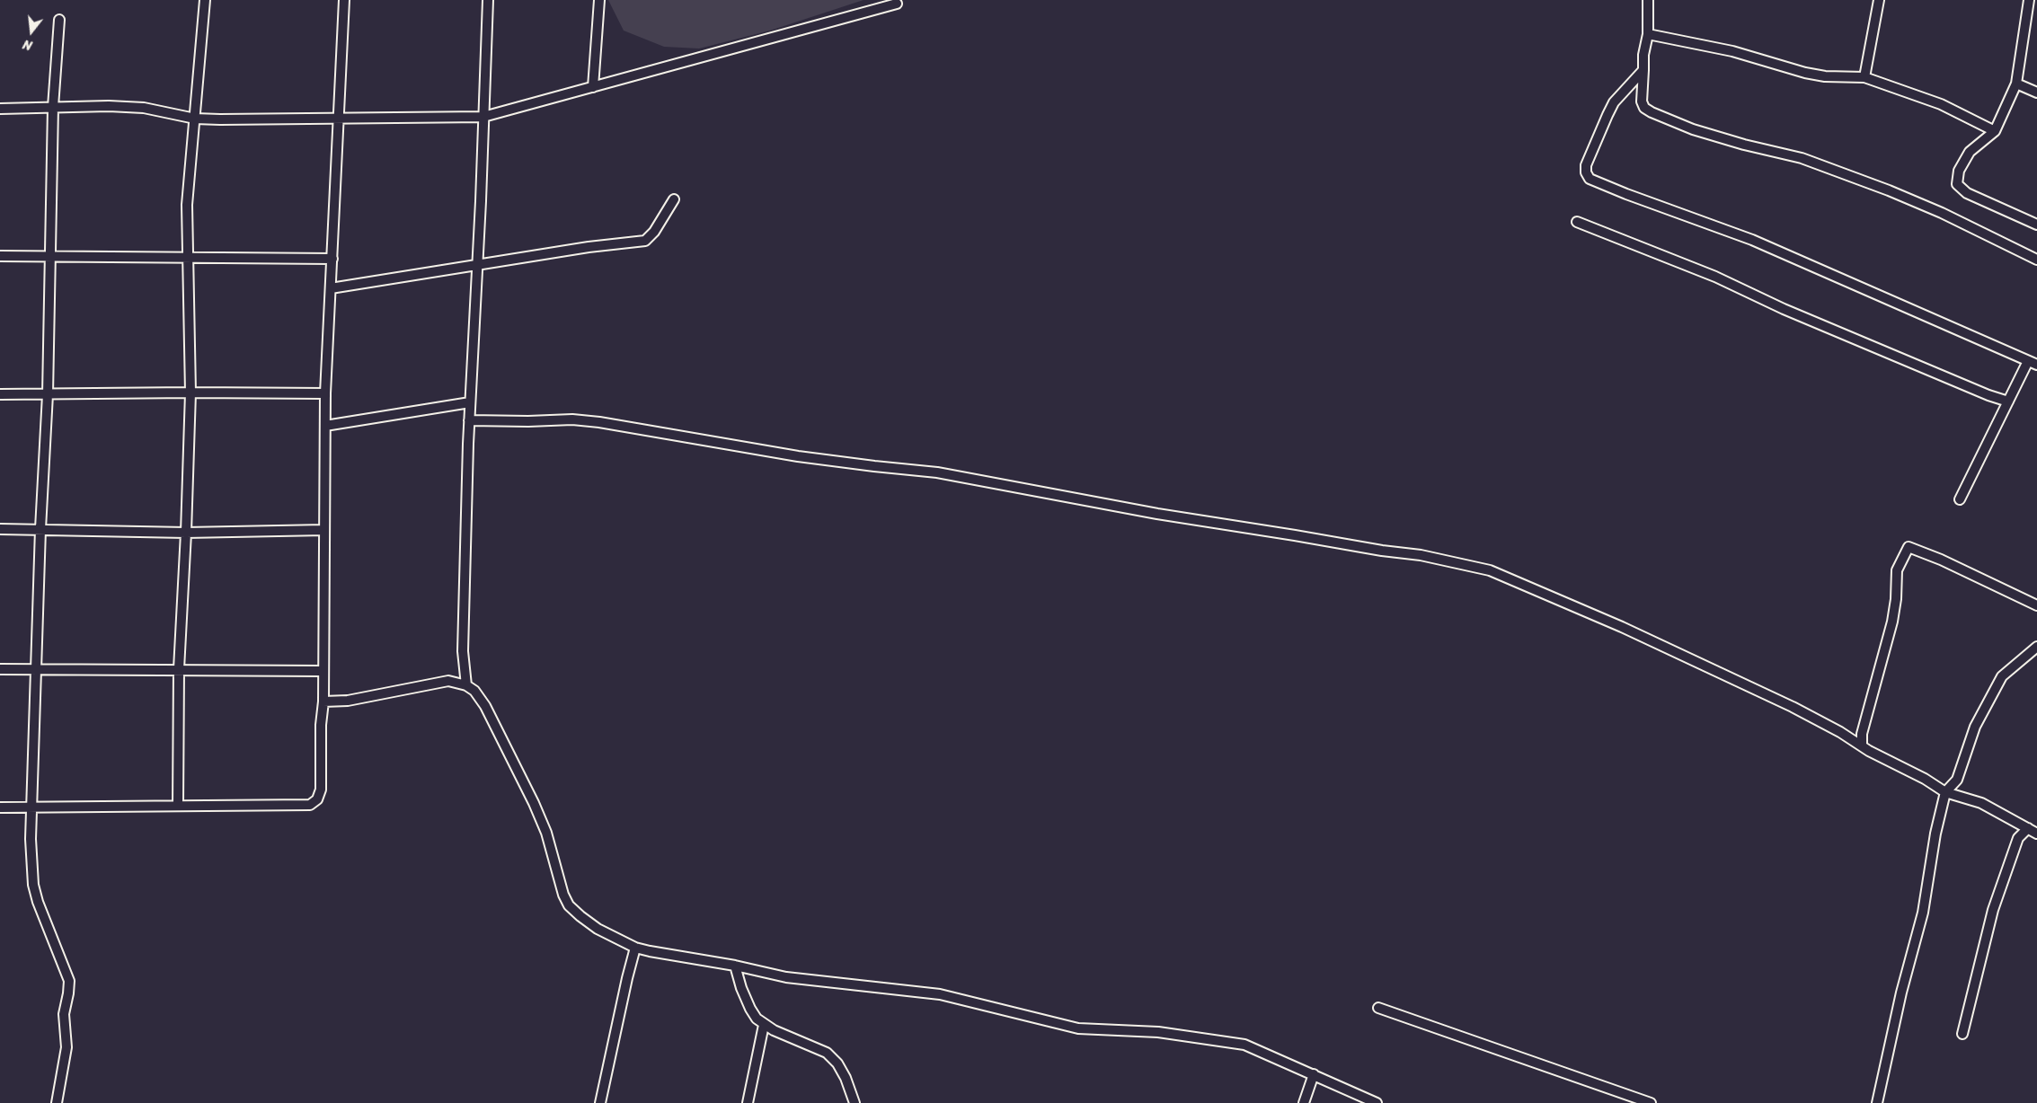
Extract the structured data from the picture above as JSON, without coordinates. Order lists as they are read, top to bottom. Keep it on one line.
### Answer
{"north":"bottom"}
